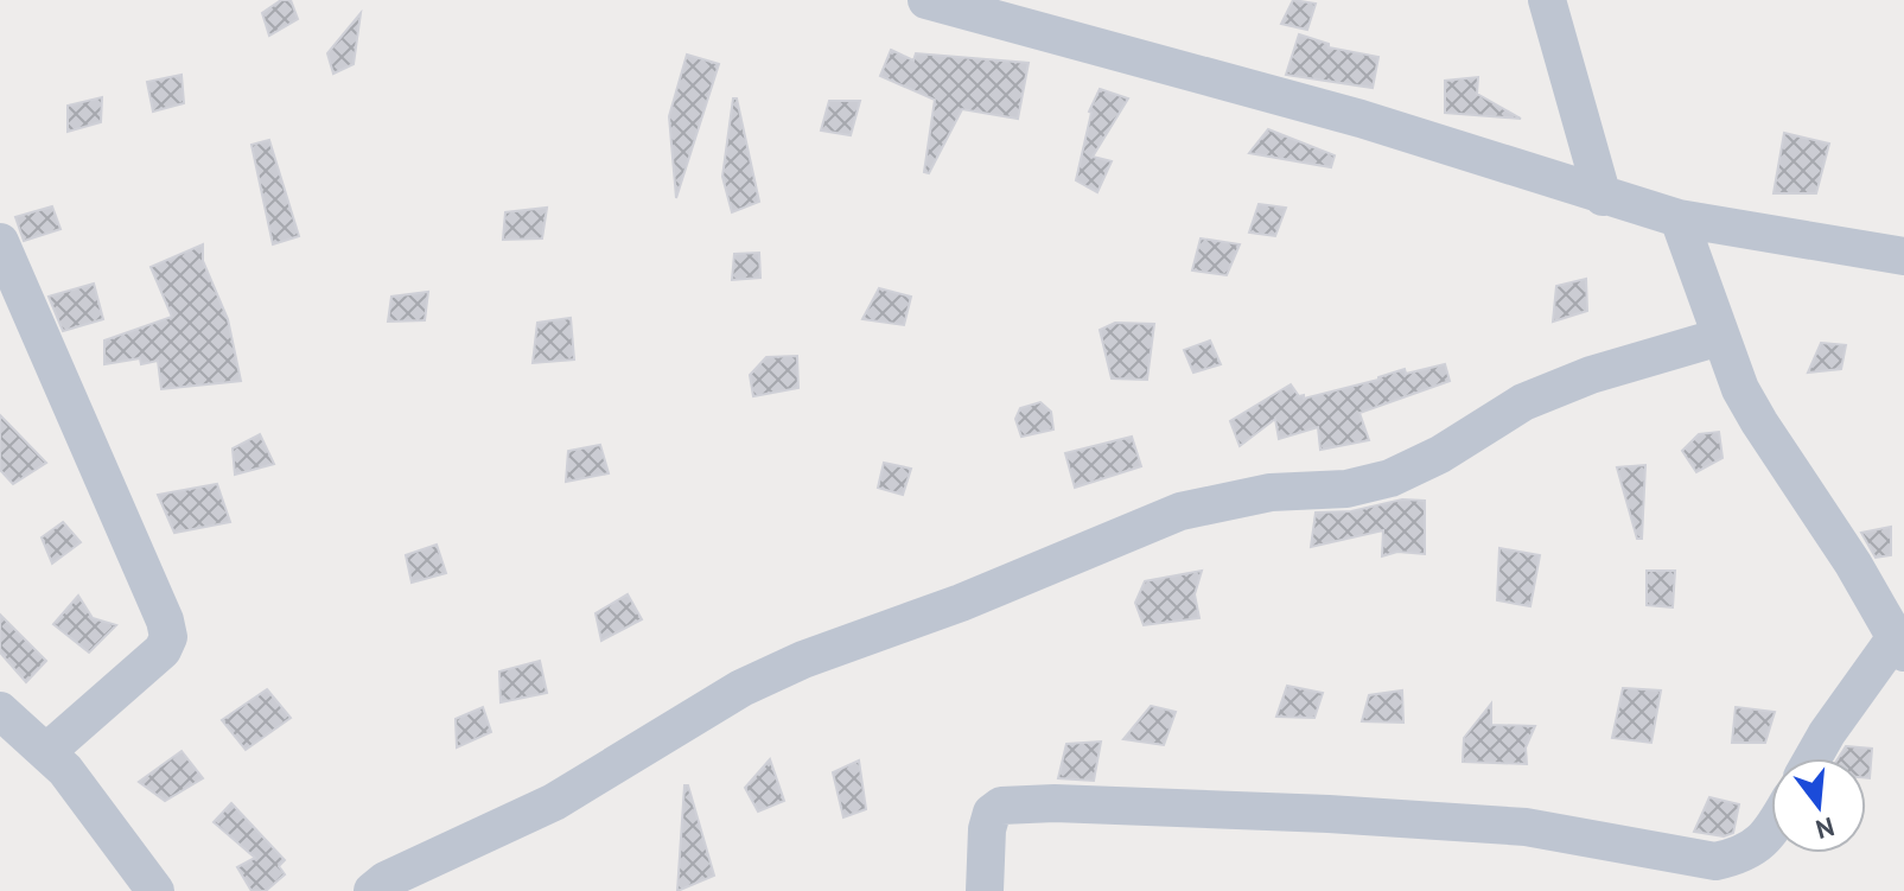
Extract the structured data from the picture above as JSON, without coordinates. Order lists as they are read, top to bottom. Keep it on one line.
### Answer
{"north":"bottom"}
